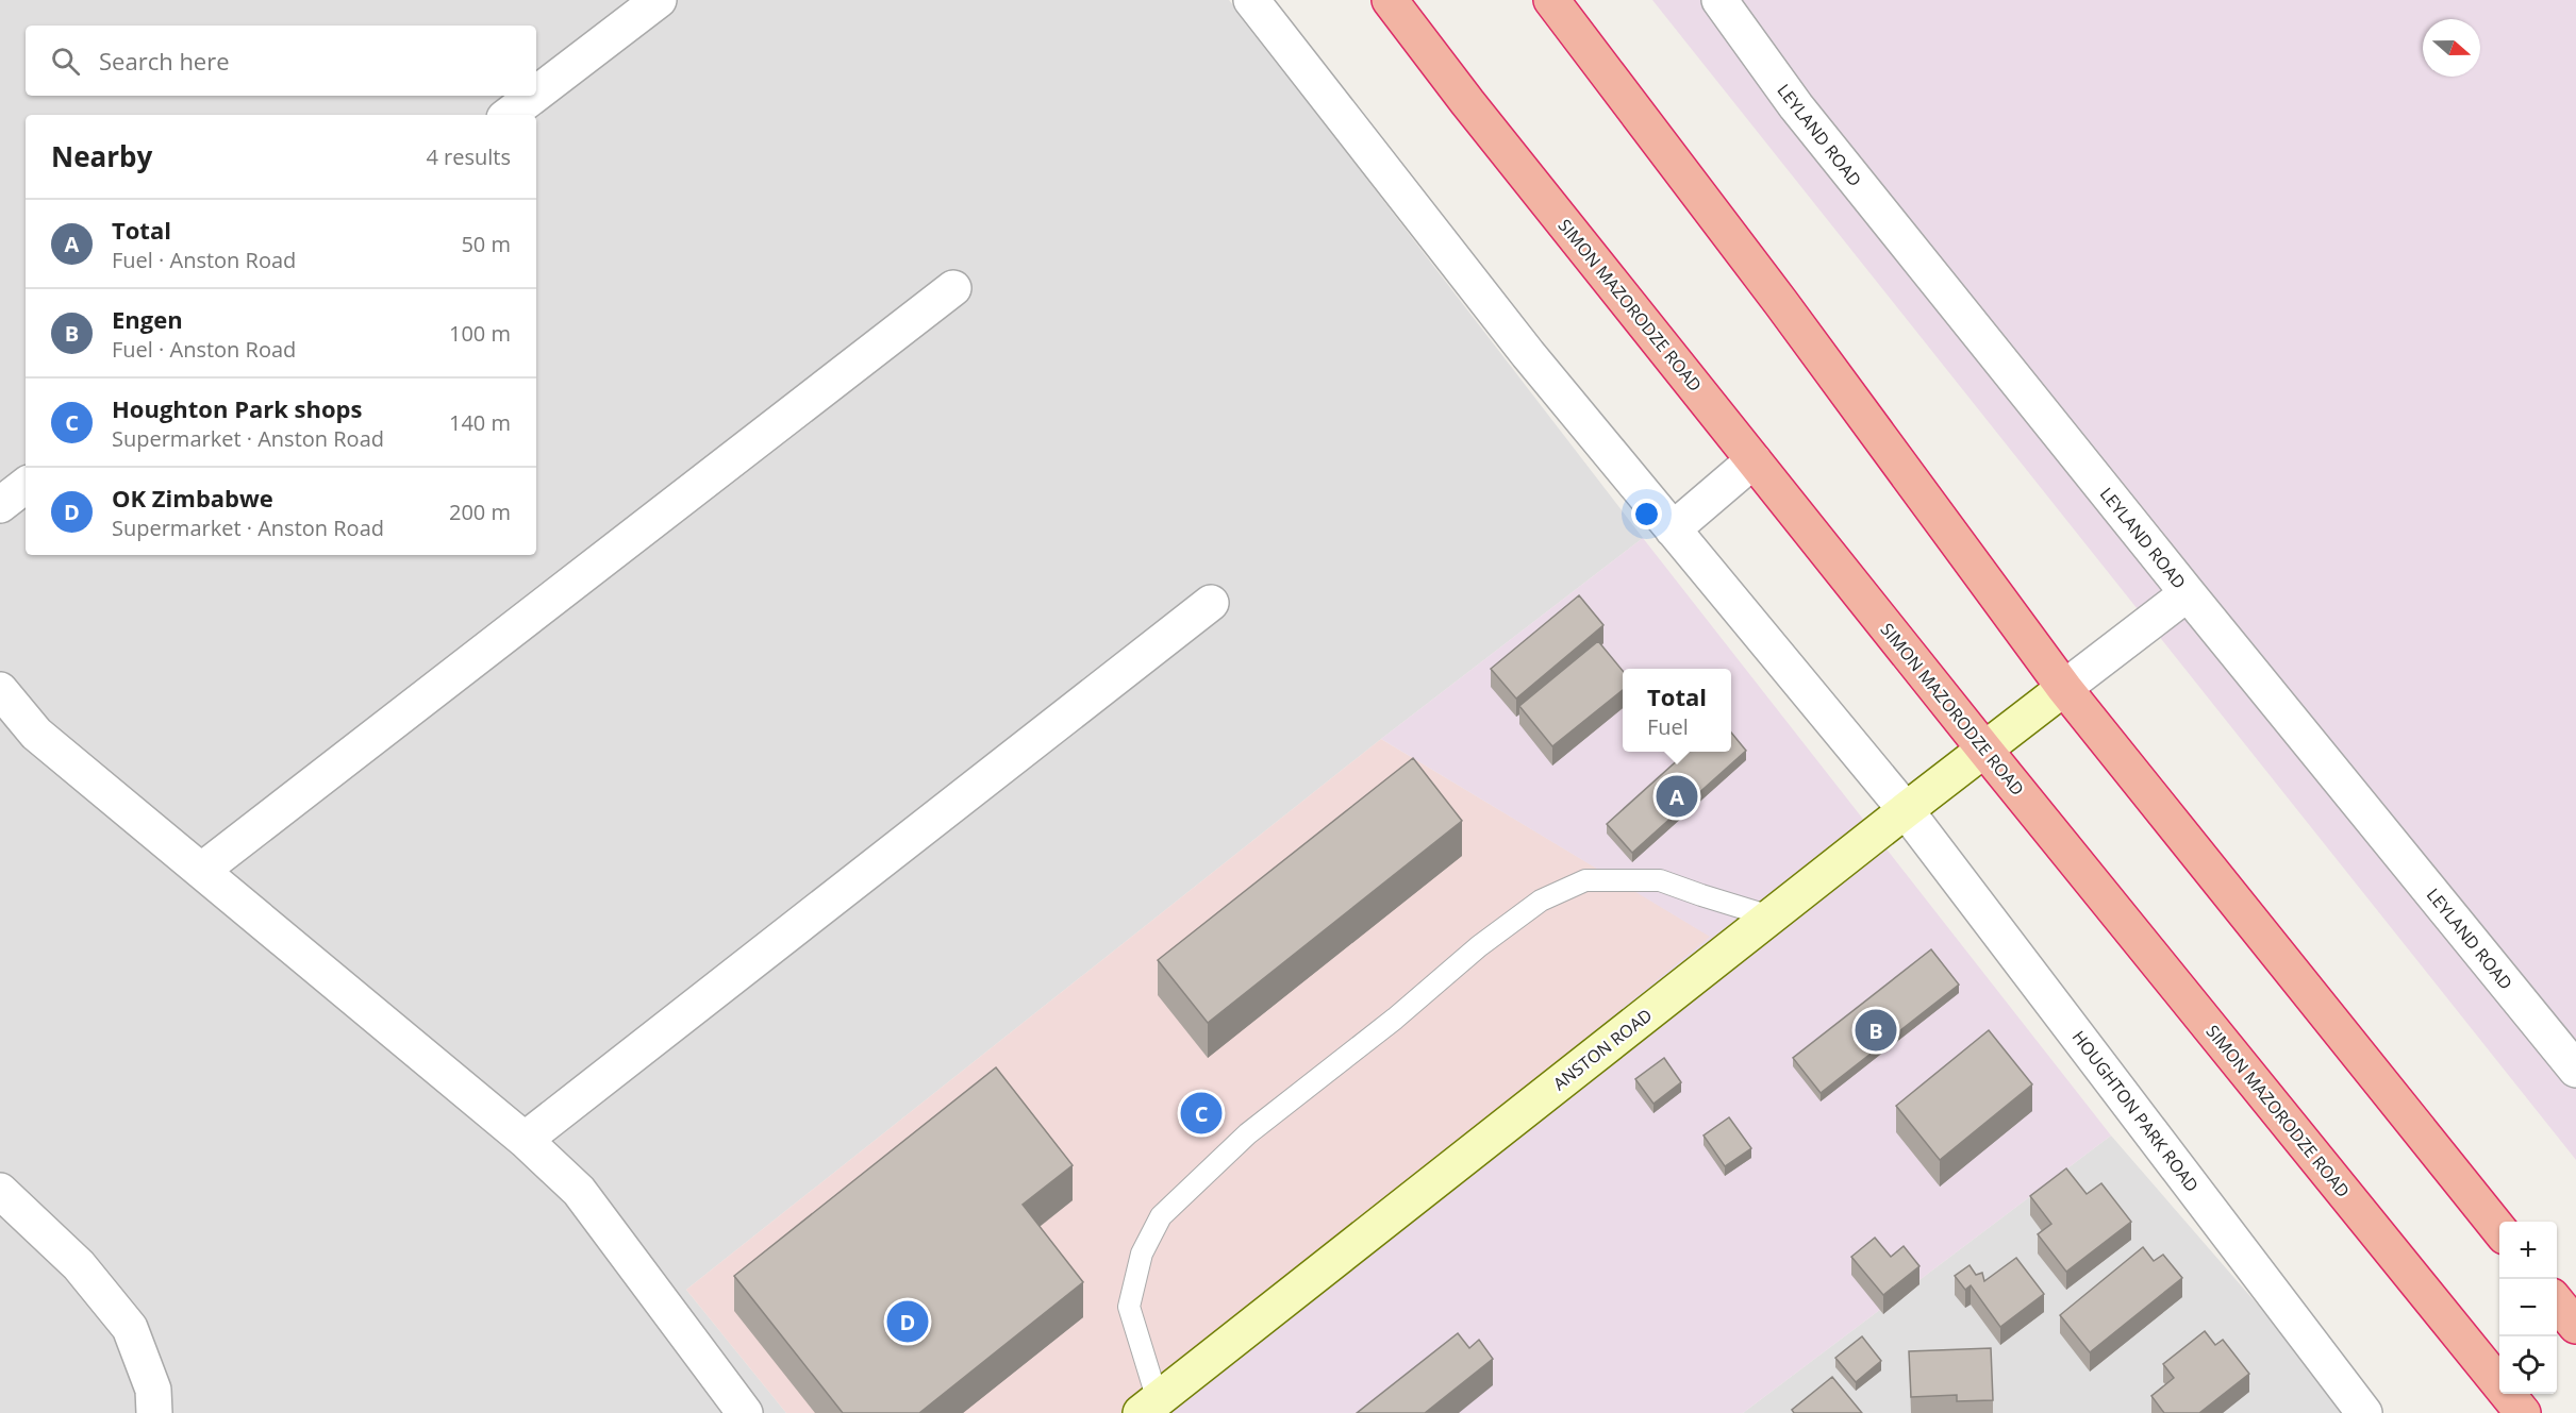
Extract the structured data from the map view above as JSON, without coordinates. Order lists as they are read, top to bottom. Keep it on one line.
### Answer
{"streets":{"highway":["SIMON MAZORODZE ROAD"],"main road":["ANSTON ROAD"],"street":["LEYLAND ROAD","HOUGHTON PARK ROAD"]},"crossings":[["SIMON MAZORODZE ROAD","ANSTON ROAD"],["ANSTON ROAD","HOUGHTON PARK ROAD"]],"north":"right","page":{"search":"Search here","heading":["Nearby","4 results"],"list":[{"mark":"A","name":"Total","note":"Fuel · Anston Road","value":"50 m"},{"mark":"B","name":"Engen","note":"Fuel · Anston Road","value":"100 m"},{"mark":"C","name":"Houghton Park shops","note":"Supermarket · Anston Road","value":"140 m"},{"mark":"D","name":"OK Zimbabwe","note":"Supermarket · Anston Road","value":"200 m"}],"popup":["Total","Fuel"],"pins":["A","B","C","D"],"map_buttons":["+","−"]}}
